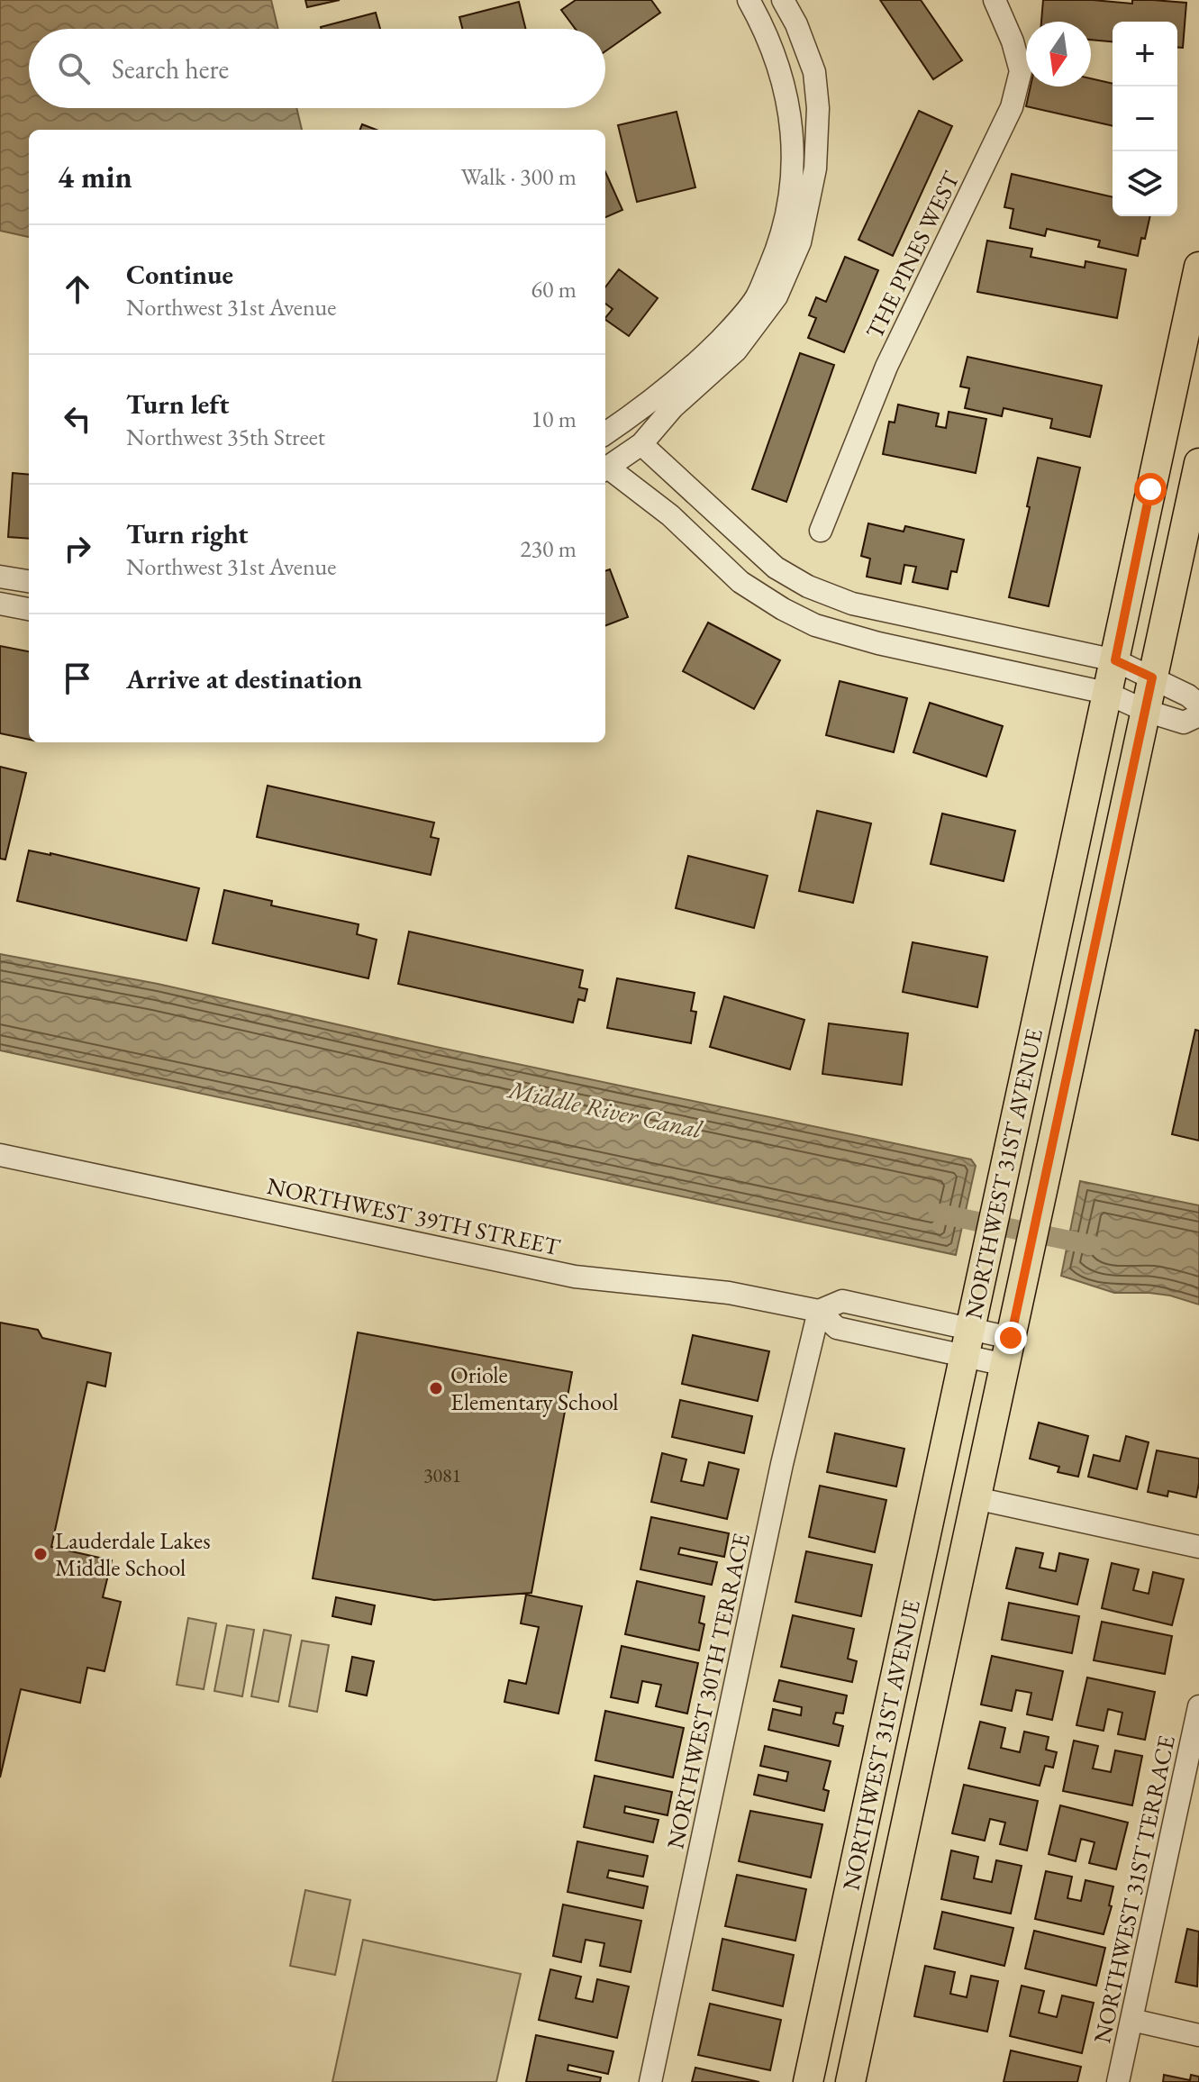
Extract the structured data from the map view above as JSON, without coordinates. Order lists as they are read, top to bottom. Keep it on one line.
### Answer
{"streets":{"main road":["NORTHWEST 31ST AVENUE"],"street":["THE PINES WEST","NORTHWEST 39TH STREET","NORTHWEST 30TH TERRACE","NORTHWEST 31ST TERRACE"]},"crossings":[["NORTHWEST 31ST AVENUE","NORTHWEST 39TH STREET"],["NORTHWEST 39TH STREET","NORTHWEST 30TH TERRACE"]],"water":["Middle River Canal"],"places":["Oriole Elementary School","Lauderdale Lakes Middle School"],"house_numbers":["3081"],"north":"bottom","page":{"map_buttons":["+","−"],"search":"Search here","heading":["4 min","Walk · 300 m"],"list":[["Continue","Northwest 31st Avenue","60 m"],["Turn left","Northwest 35th Street","10 m"],["Turn right","Northwest 31st Avenue","230 m"],"Arrive at destination"]}}
